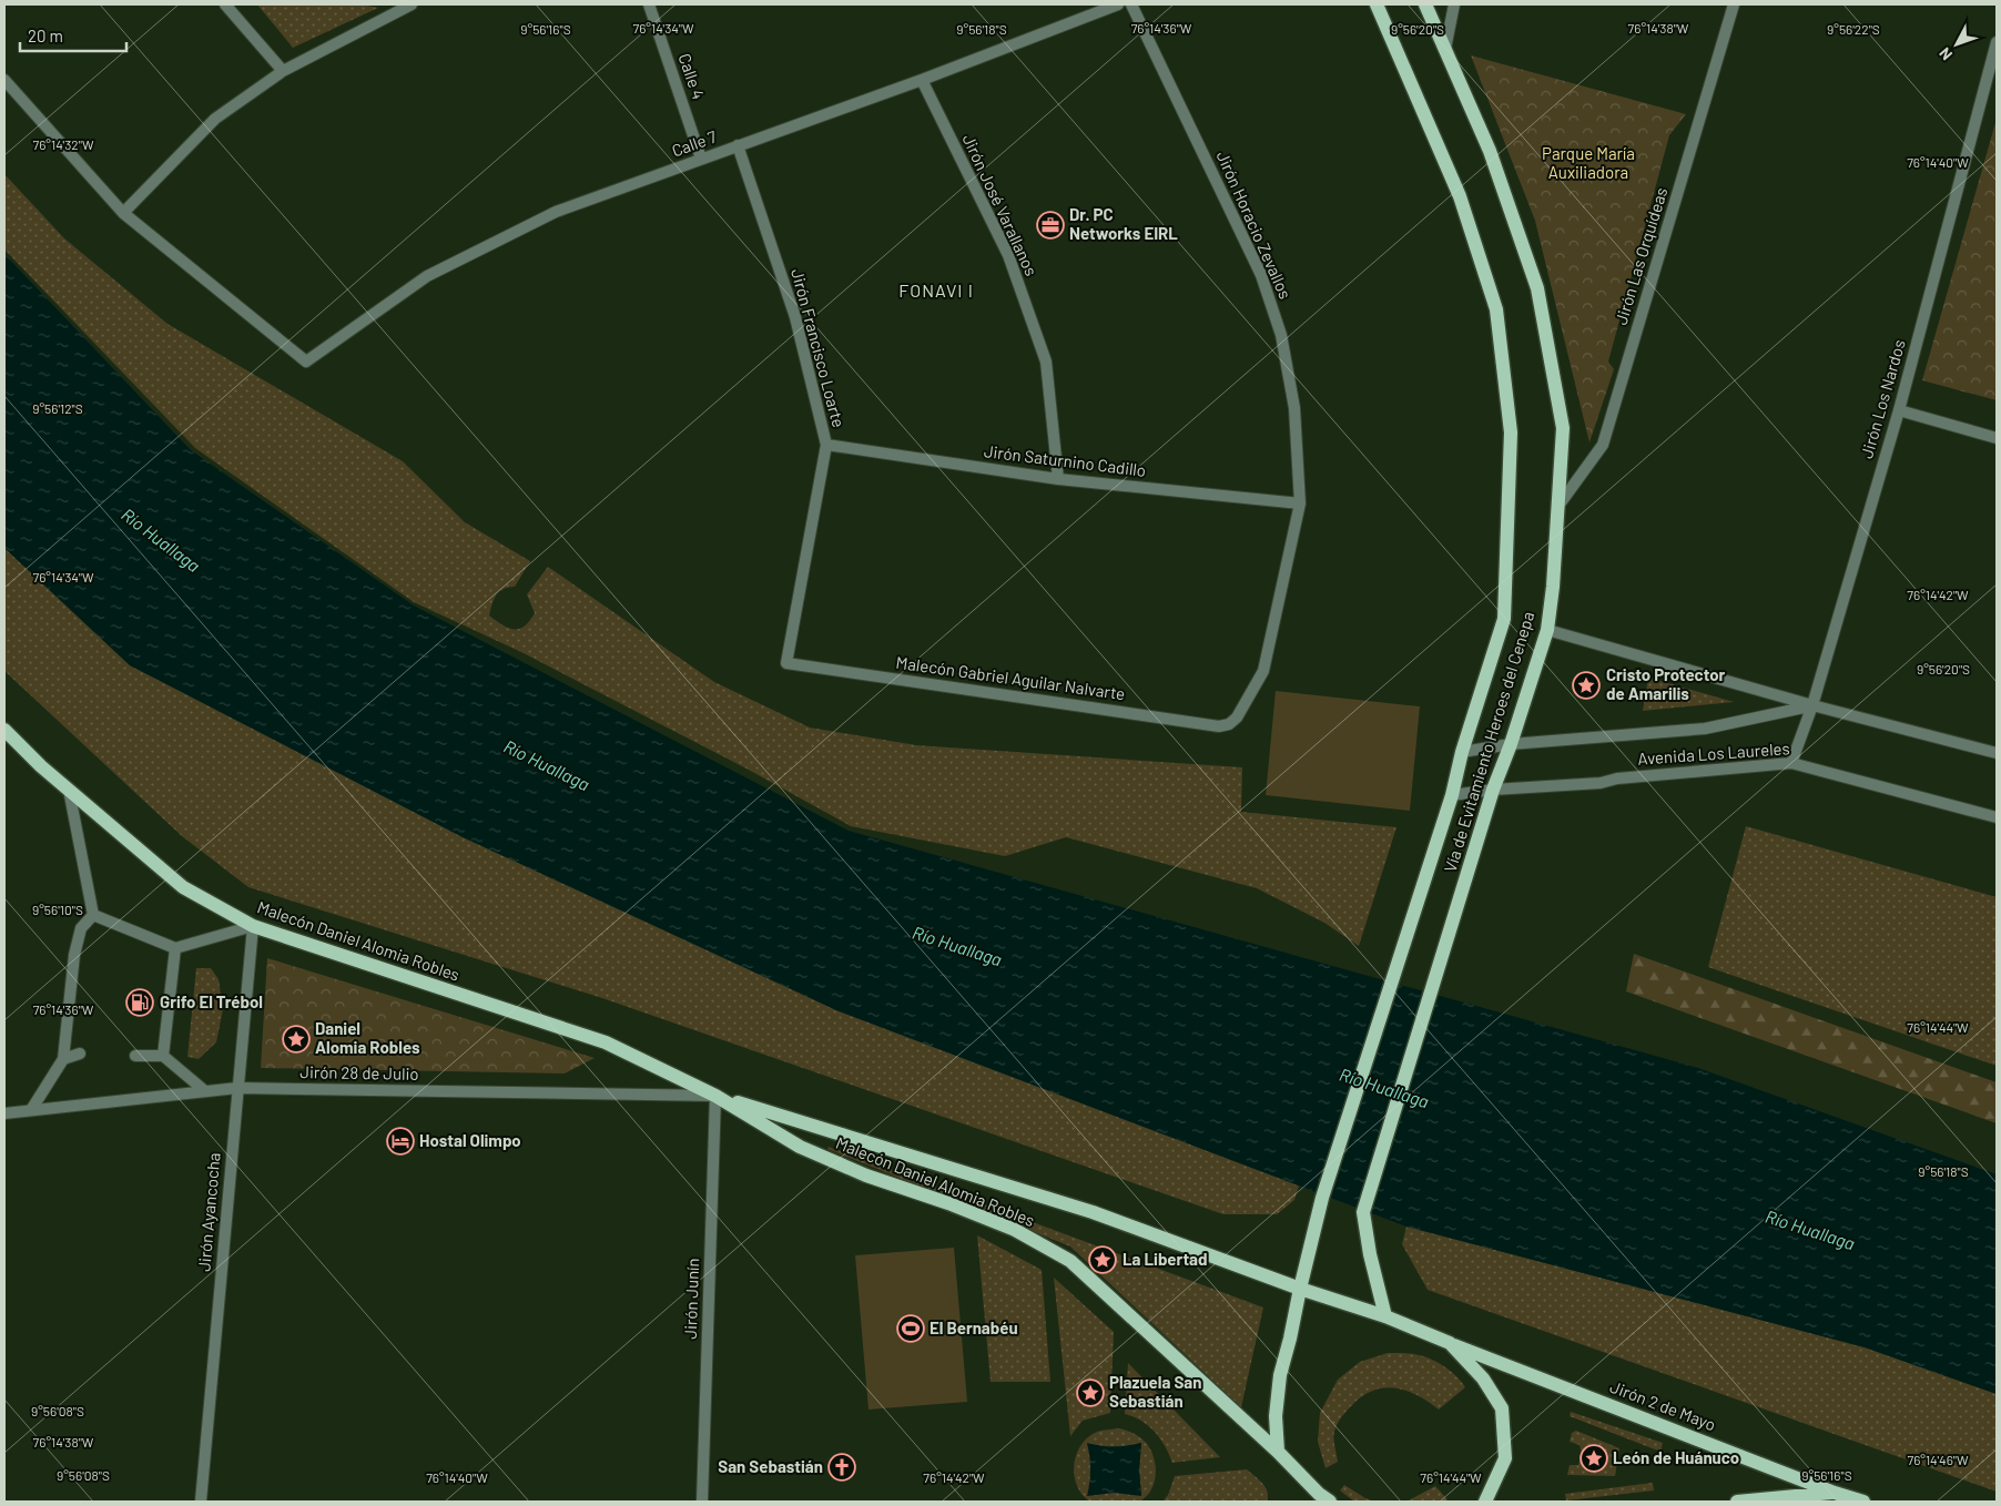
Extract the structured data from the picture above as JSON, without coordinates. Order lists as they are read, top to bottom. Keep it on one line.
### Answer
{"streets":{"main road":["Vía de Evitamiento Heroes del Cenepa","Malecón Daniel Alomia Robles","Jirón 2 de Mayo"],"street":["Calle 4","Calle 7","Jirón José Varallanos","Jirón Horacio Zevallos","Jirón Las Orquídeas","Jirón Francisco Loarte","Jirón Los Nardos","Jirón Saturnino Cadillo","Malecón Gabriel Aguilar Nalvarte","Avenida Los Laureles","Jirón 28 de Julio","Jirón Ayancocha","Jirón Junín"]},"crossings":[["Calle 4","Calle 7"],["Calle 7","Jirón José Varallanos"],["Calle 7","Jirón Francisco Loarte"],["Jirón José Varallanos","Jirón Saturnino Cadillo"],["Jirón Horacio Zevallos","Jirón Saturnino Cadillo"],["Jirón Horacio Zevallos","Malecón Gabriel Aguilar Nalvarte"],["Jirón Las Orquídeas","Vía de Evitamiento Heroes del Cenepa"],["Jirón Francisco Loarte","Jirón Saturnino Cadillo"],["Jirón Francisco Loarte","Malecón Gabriel Aguilar Nalvarte"],["Jirón Los Nardos","Avenida Los Laureles"],["Vía de Evitamiento Heroes del Cenepa","Avenida Los Laureles"],["Vía de Evitamiento Heroes del Cenepa","Malecón Daniel Alomia Robles"],["Vía de Evitamiento Heroes del Cenepa","Jirón 2 de Mayo"],["Malecón Daniel Alomia Robles","Jirón 28 de Julio"],["Malecón Daniel Alomia Robles","Jirón Ayancocha"],["Malecón Daniel Alomia Robles","Jirón Junín"],["Malecón Daniel Alomia Robles","Jirón 2 de Mayo"],["Jirón 28 de Julio","Jirón Ayancocha"],["Jirón 28 de Julio","Jirón Junín"]],"districts":["FONAVI I"],"water":["Río Huallaga"],"parks":["Parque María Auxiliadora"],"places":{"office":["Dr. PC Networks EIRL"],"place":["Cristo Protector de Amarilis","Daniel Alomia Robles","La Libertad","Plazuela San Sebastián","León de Huánuco"],"fuel station":["Grifo El Trébol"],"hotel":["Hostal Olimpo"],"sports":["El Bernabéu"],"church":["San Sebastián"]},"scale_bar":"20 m","north":"bottom left","coordinates":["76°14'34\"W","76°14'36\"W","76°14'38\"W","9°56'16\"S","9°56'18\"S","9°56'22\"S","9°56'20\"S","76°14'32\"W","76°14'40\"W","9°56'12\"S","76°14'42\"W","9°56'10\"S","76°14'44\"W","9°56'08\"S","76°14'46\"W"]}
